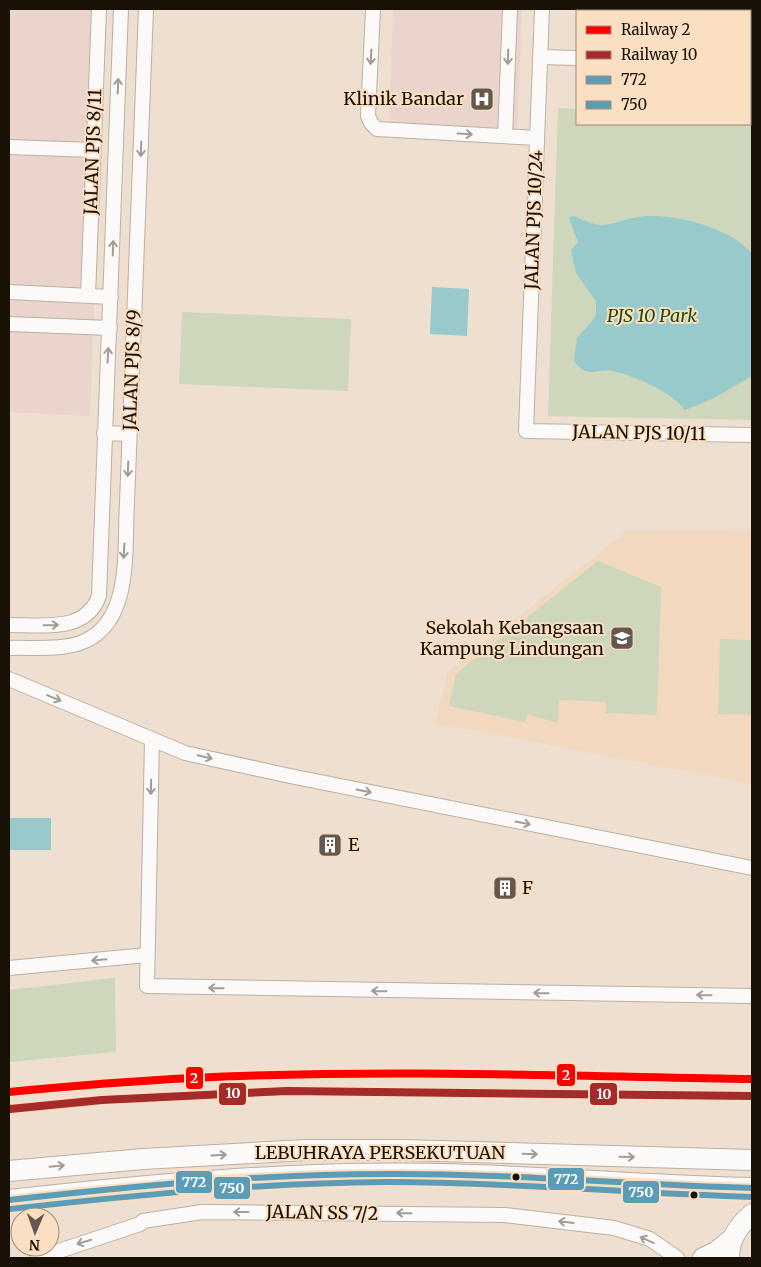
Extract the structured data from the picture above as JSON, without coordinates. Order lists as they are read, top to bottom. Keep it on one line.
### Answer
{"streets":{"highway":["LEBUHRAYA PERSEKUTUAN"],"street":["JALAN PJS 8/11","JALAN PJS 10/24","JALAN PJS 8/9","JALAN PJS 10/11","JALAN SS 7/2"]},"crossings":[["JALAN PJS 10/24","JALAN PJS 10/11"]],"one_way":["JALAN SS 7/2"],"parks":["PJS 10 Park"],"places":{"hospital":["Klinik Bandar"],"school or university":["Sekolah Kebangsaan Kampung Lindungan"],"building":["E","F"]},"lines":["rail line 2","rail line 10","transit line 772","transit line 750"],"legend":["Railway 2","Railway 10","772","750"],"north":"bottom"}
